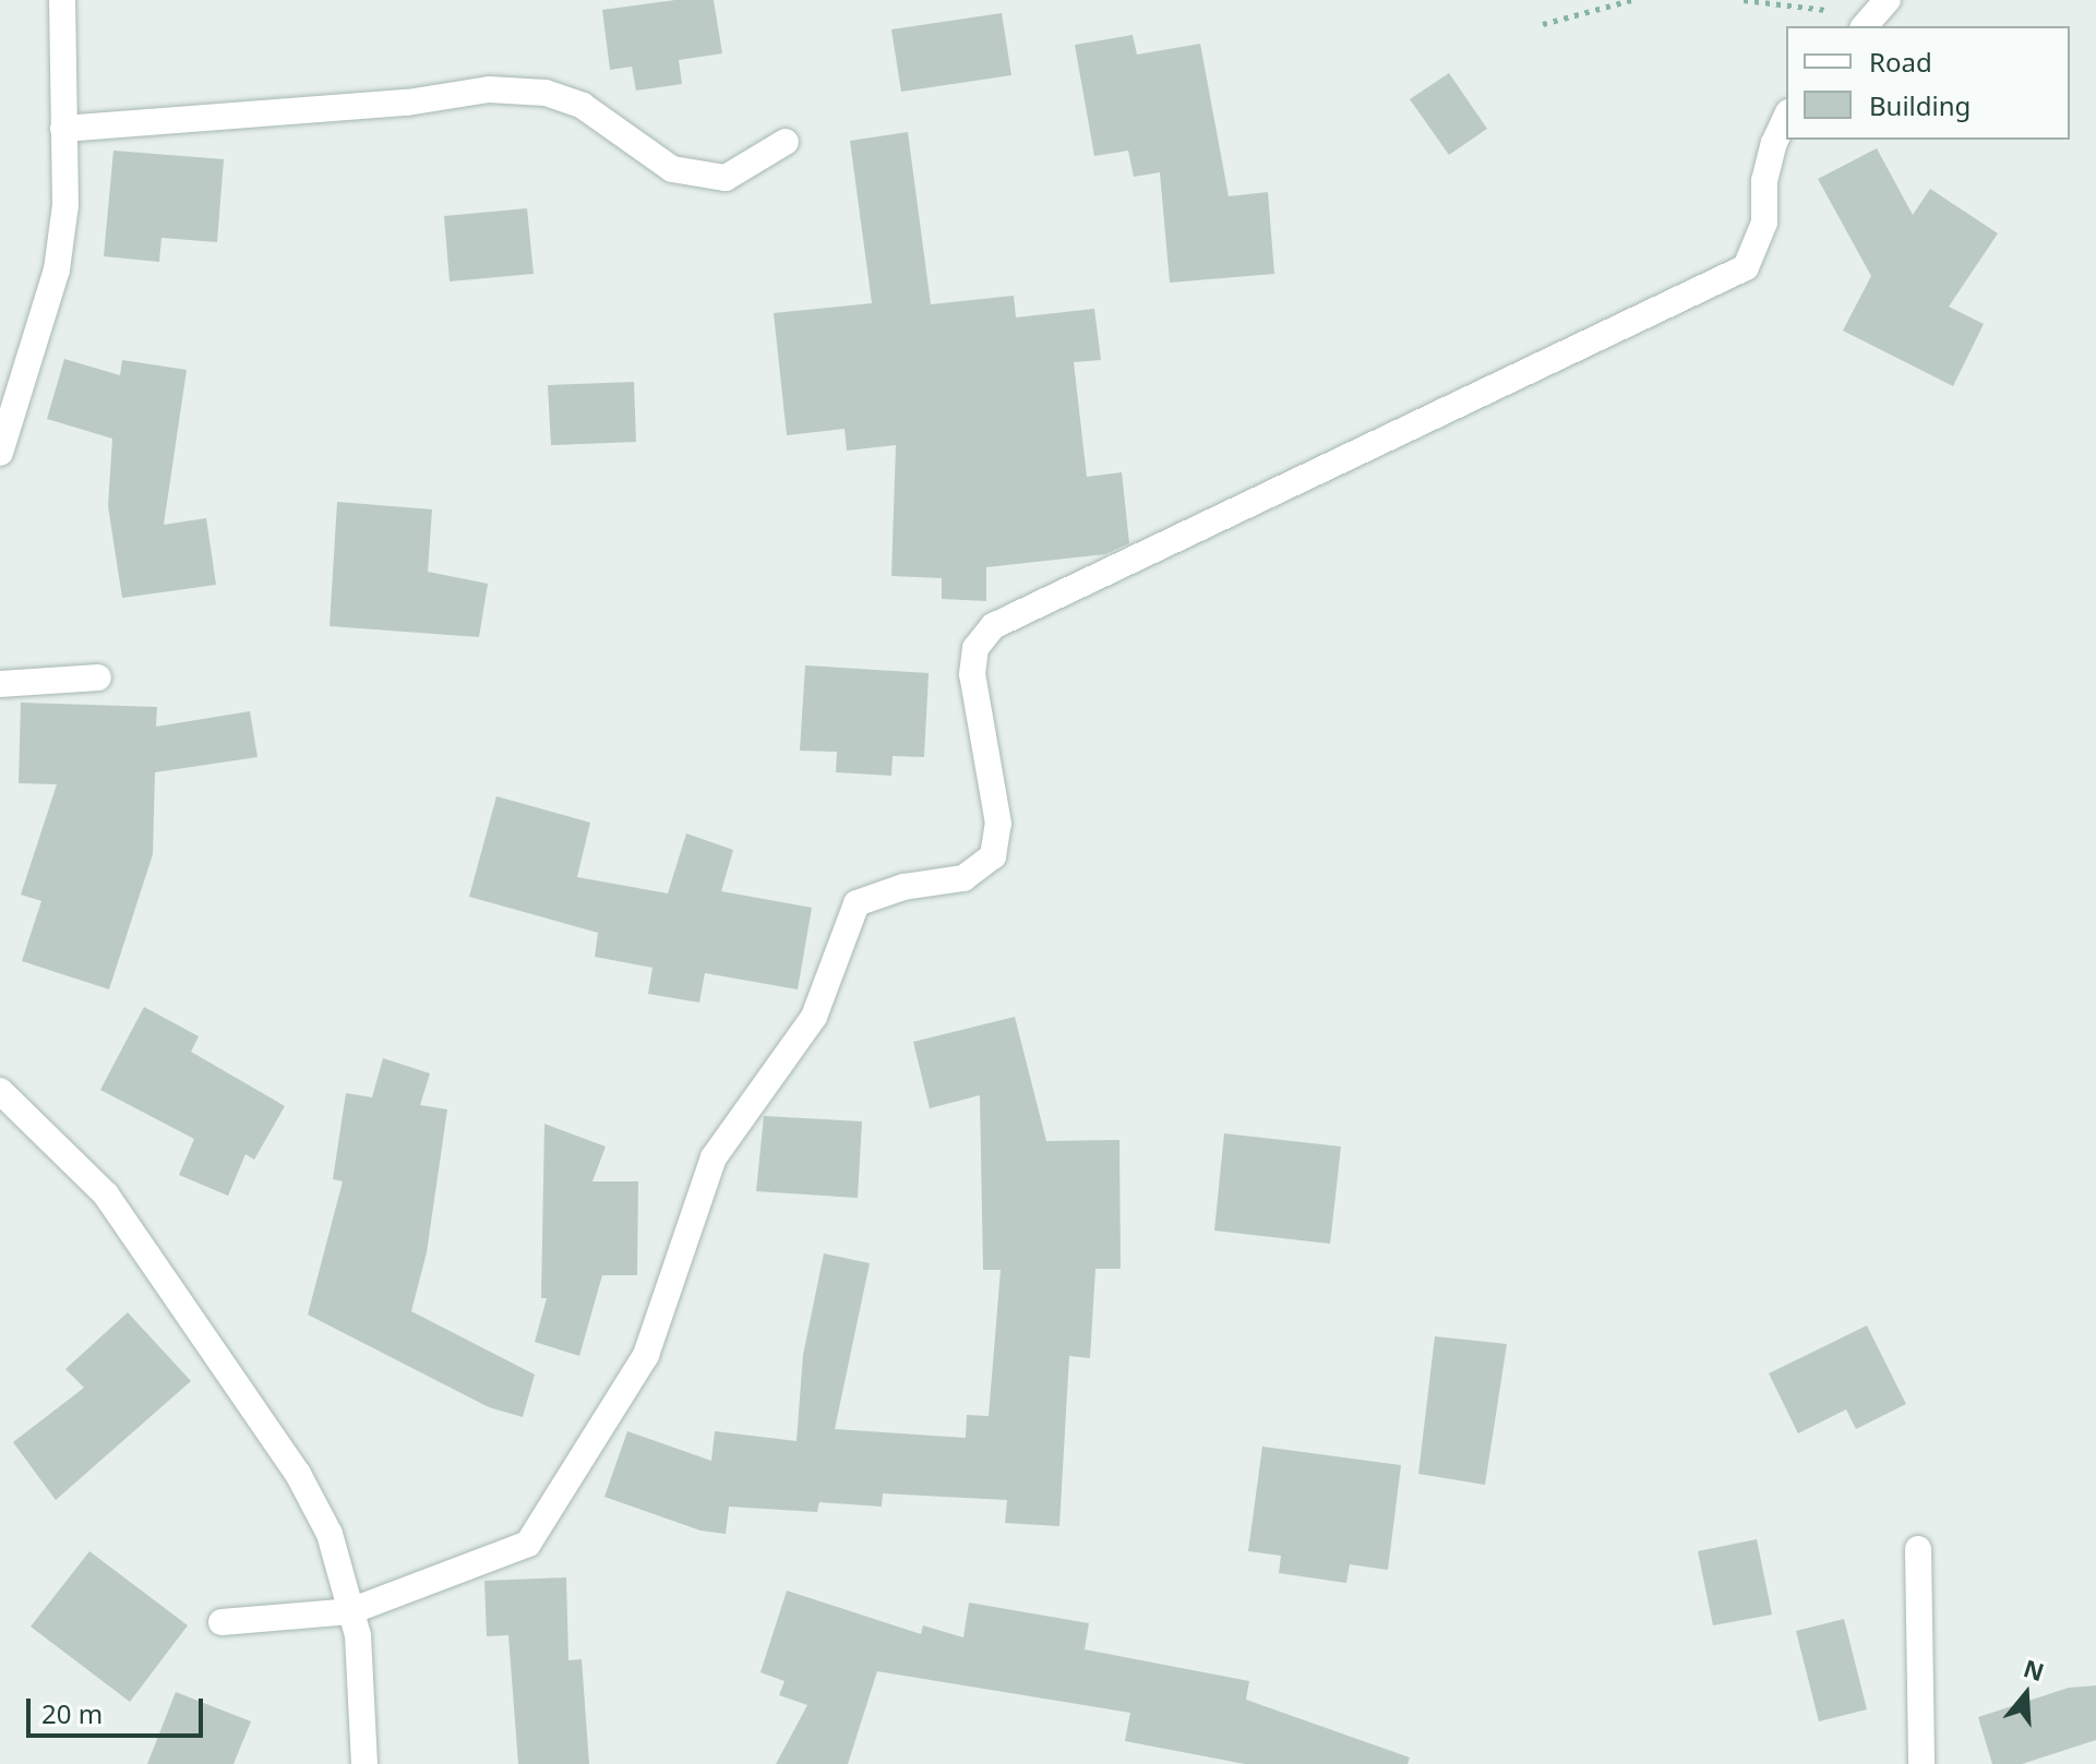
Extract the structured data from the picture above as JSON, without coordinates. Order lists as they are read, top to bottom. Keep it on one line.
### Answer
{"legend":["Road","Building"],"scale_bar":"20 m","north":"top"}
